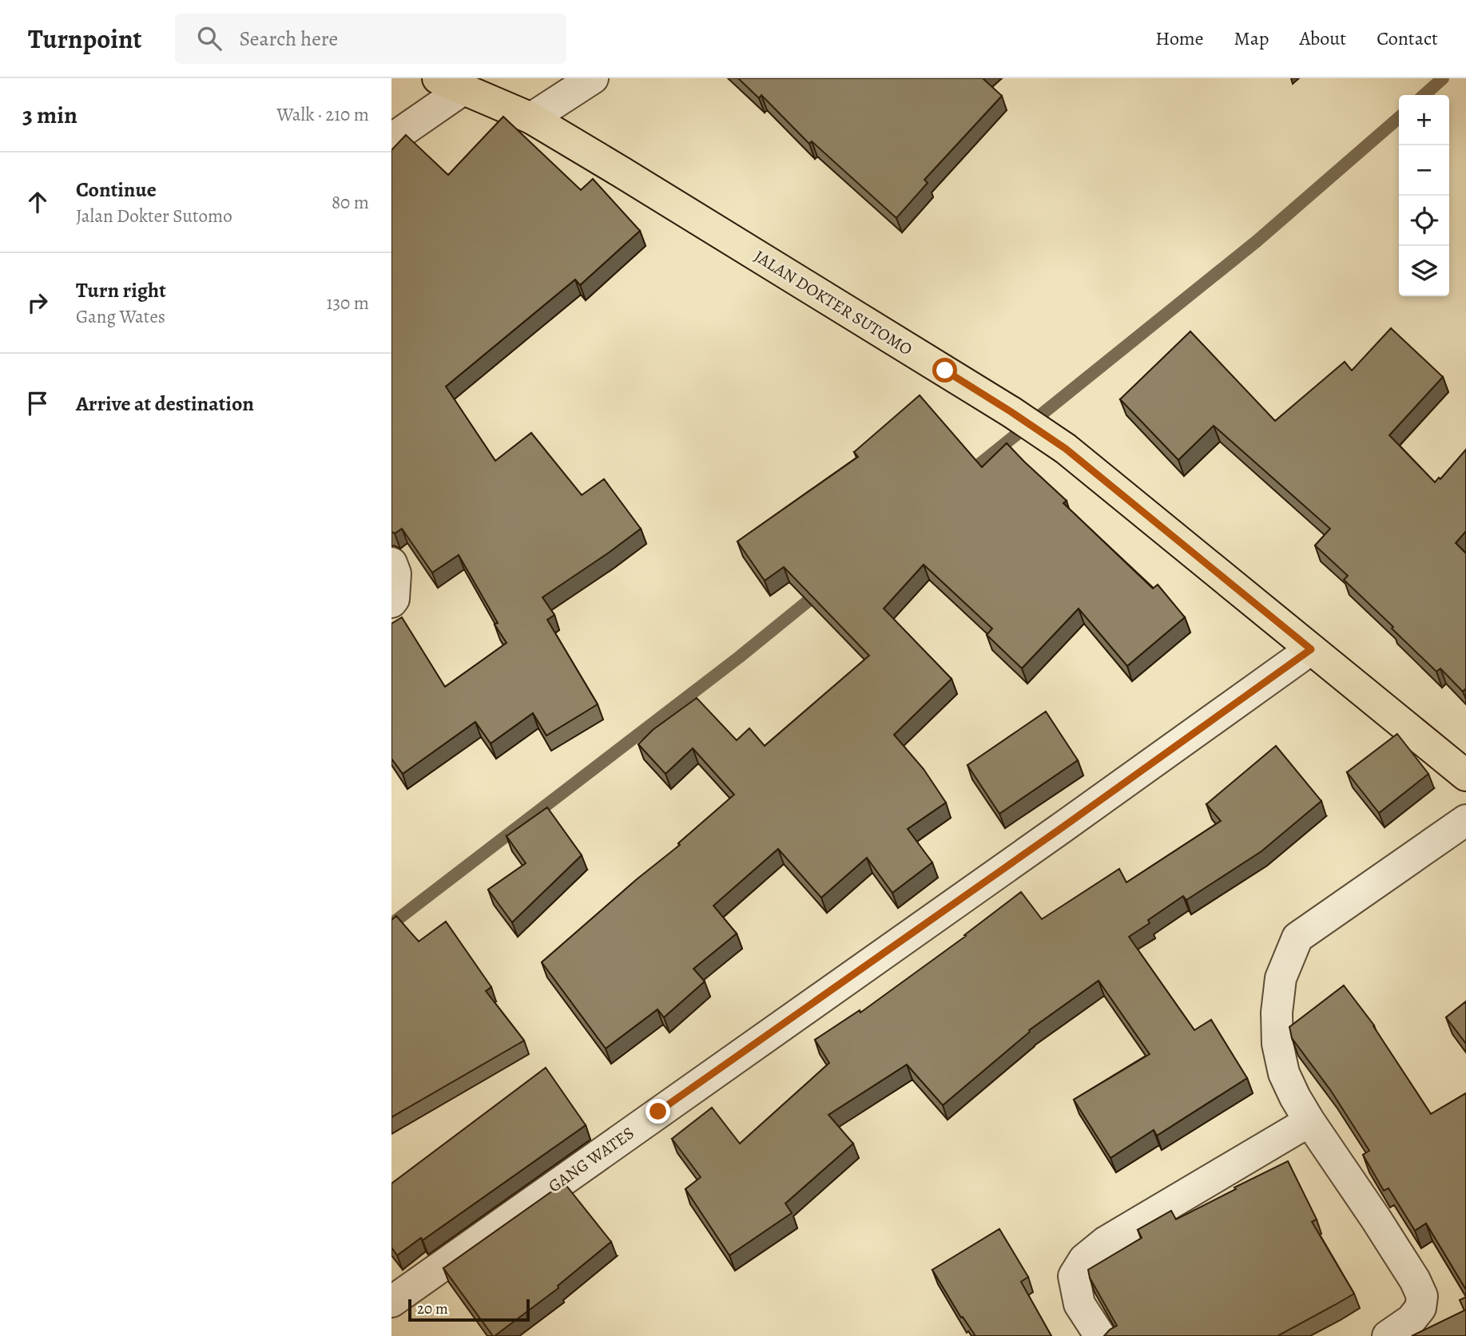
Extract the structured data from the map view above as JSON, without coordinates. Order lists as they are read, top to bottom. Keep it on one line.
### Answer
{"streets":{"main road":["JALAN DOKTER SUTOMO"],"street":["GANG WATES"]},"crossings":[["JALAN DOKTER SUTOMO","GANG WATES"]],"scale_bar":"20 m","page":{"header":"Turnpoint","search":"Search here","nav":["Home","Map","About","Contact"],"heading":["3 min","Walk · 210 m"],"map_buttons":["+","−"],"list":[["Continue","Jalan Dokter Sutomo","80 m"],["Turn right","Gang Wates","130 m"],"Arrive at destination"],"scale":"20 m"}}
